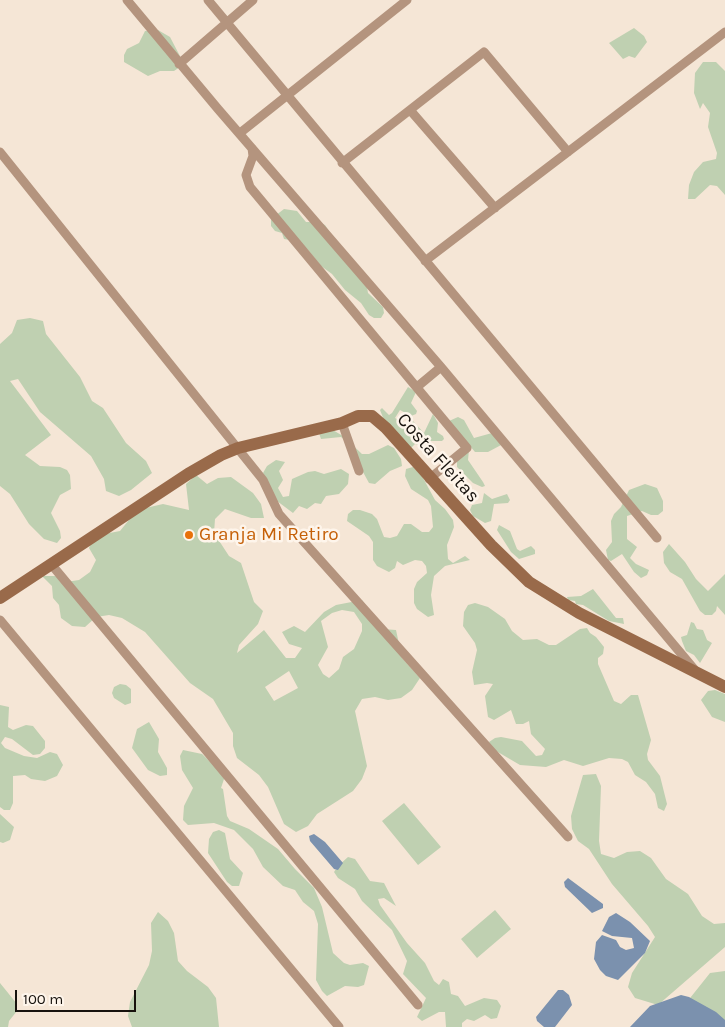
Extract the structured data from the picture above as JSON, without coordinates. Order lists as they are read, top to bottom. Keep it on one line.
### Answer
{"streets":{"main road":["Costa Fleitas"]},"places":["Granja Mi Retiro"],"scale_bar":"100 m"}
